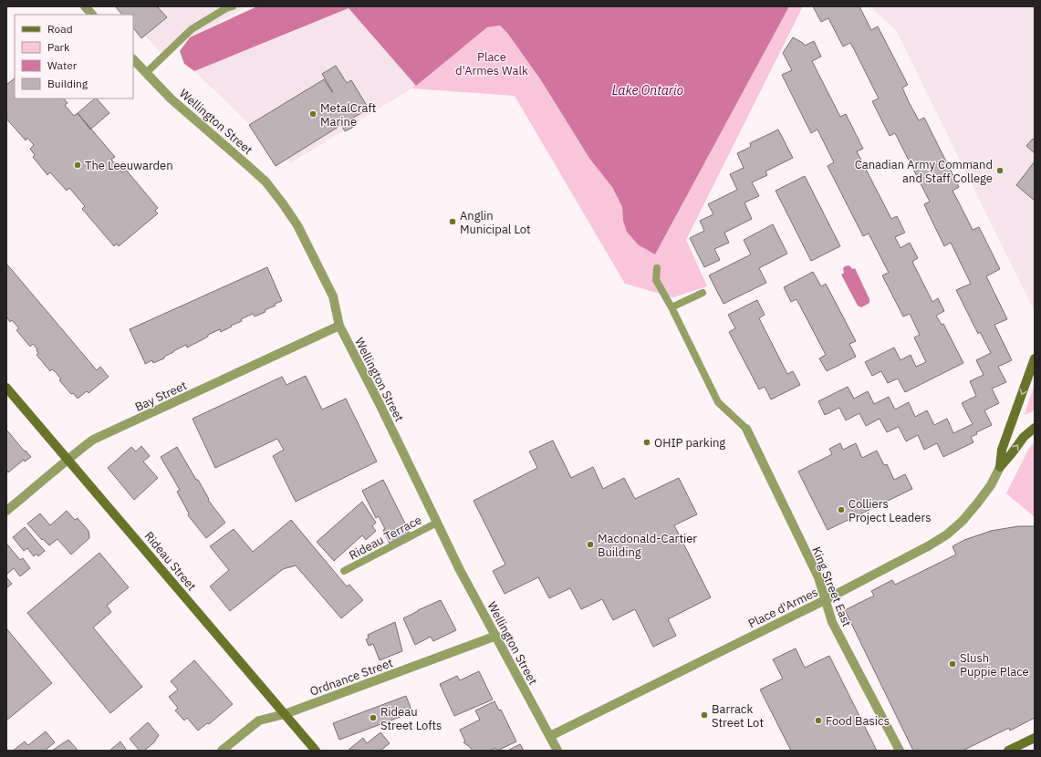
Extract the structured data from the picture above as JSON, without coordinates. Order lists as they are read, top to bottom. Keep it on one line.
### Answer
{"streets":{"street":["Wellington Street","Bay Street","Rideau Street","King Street East","Place d'Armes","Ordnance Street"],"lane":["Rideau Terrace"]},"crossings":[["Wellington Street","Bay Street"],["Wellington Street","Rideau Terrace"],["Wellington Street","Place d'Armes"],["Wellington Street","Ordnance Street"],["Bay Street","Rideau Street"],["Rideau Street","Ordnance Street"],["King Street East","Place d'Armes"]],"water":["Lake Ontario"],"parks":["Place d'Armes Walk"],"places":["MetalCraft Marine","The Leeuwarden","Canadian Army Command and Staff College","Anglin Municipal Lot","OHIP parking","Colliers Project Leaders","Macdonald-Cartier Building","Slush Puppie Place","Barrack Street Lot","Rideau Street Lofts","Food Basics"],"legend":["Road","Park","Water","Building"]}
